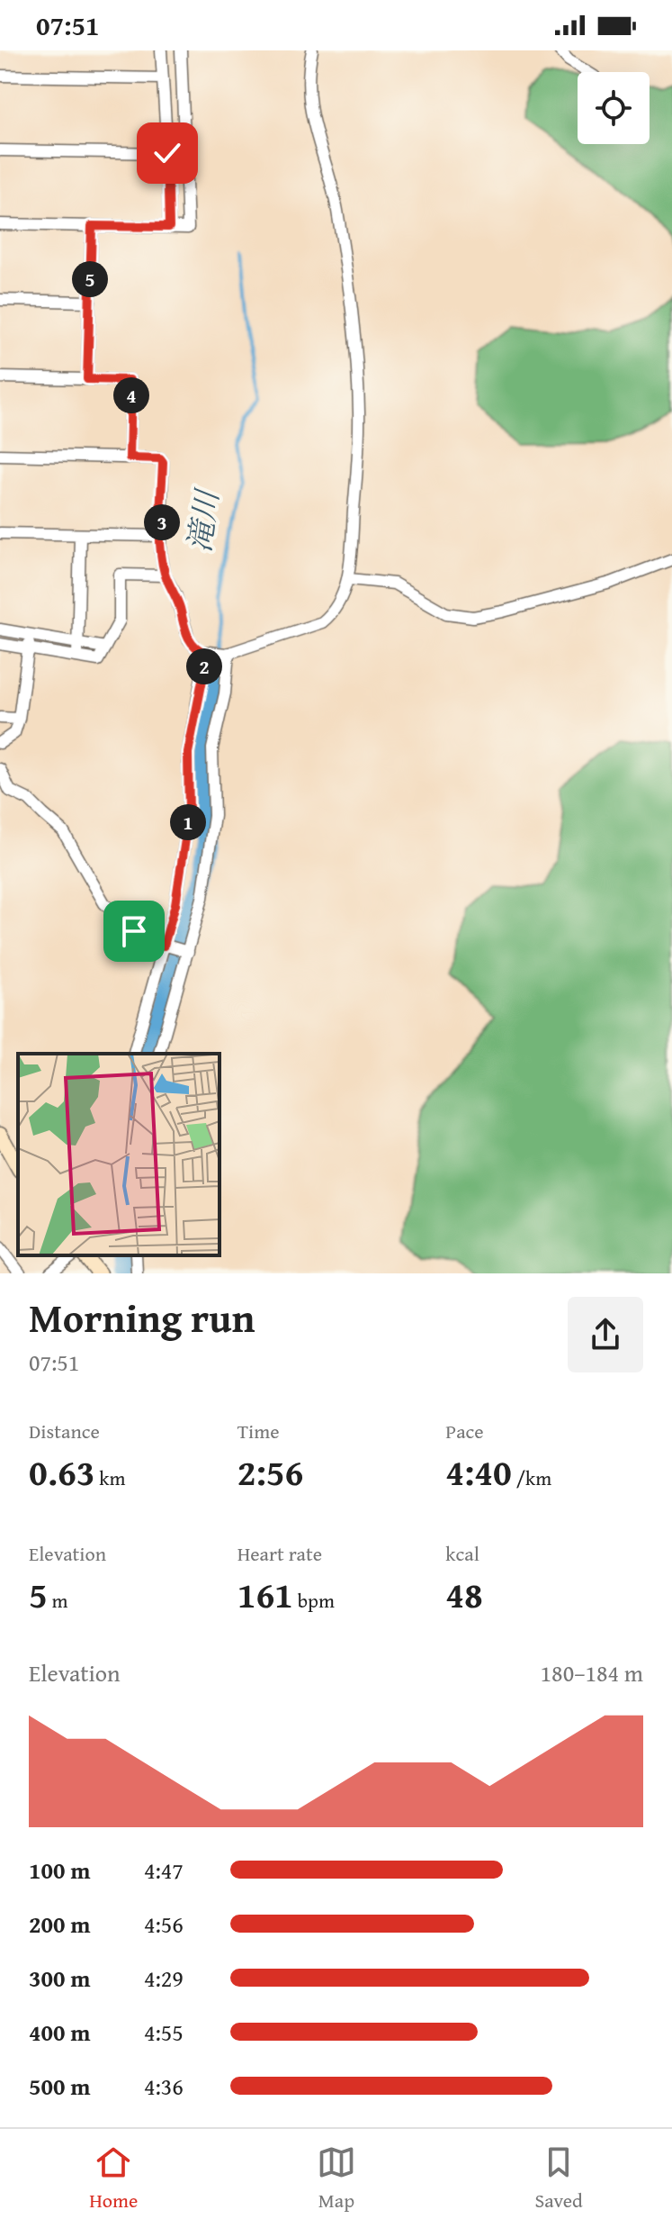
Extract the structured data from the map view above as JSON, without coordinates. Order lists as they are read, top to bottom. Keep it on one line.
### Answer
{"water":["滝川"],"page":{"status":"07:51","pins":["5","4","3","2","1"],"heading":["Morning run","07:51"],"stats":[["Distance","0.63 km"],["Time","2:56"],["Pace","4:40 /km"],["Elevation","5 m"],["Heart rate","161 bpm"],["kcal","48"]],"chart":["Elevation","180–184 m"],"list":[{"name":"100 m","note":"4:47"},{"name":"200 m","note":"4:56"},{"name":"300 m","note":"4:29"},{"name":"400 m","note":"4:55"},{"name":"500 m","note":"4:36"}],"tabs":["Home","Map","Saved"]}}
